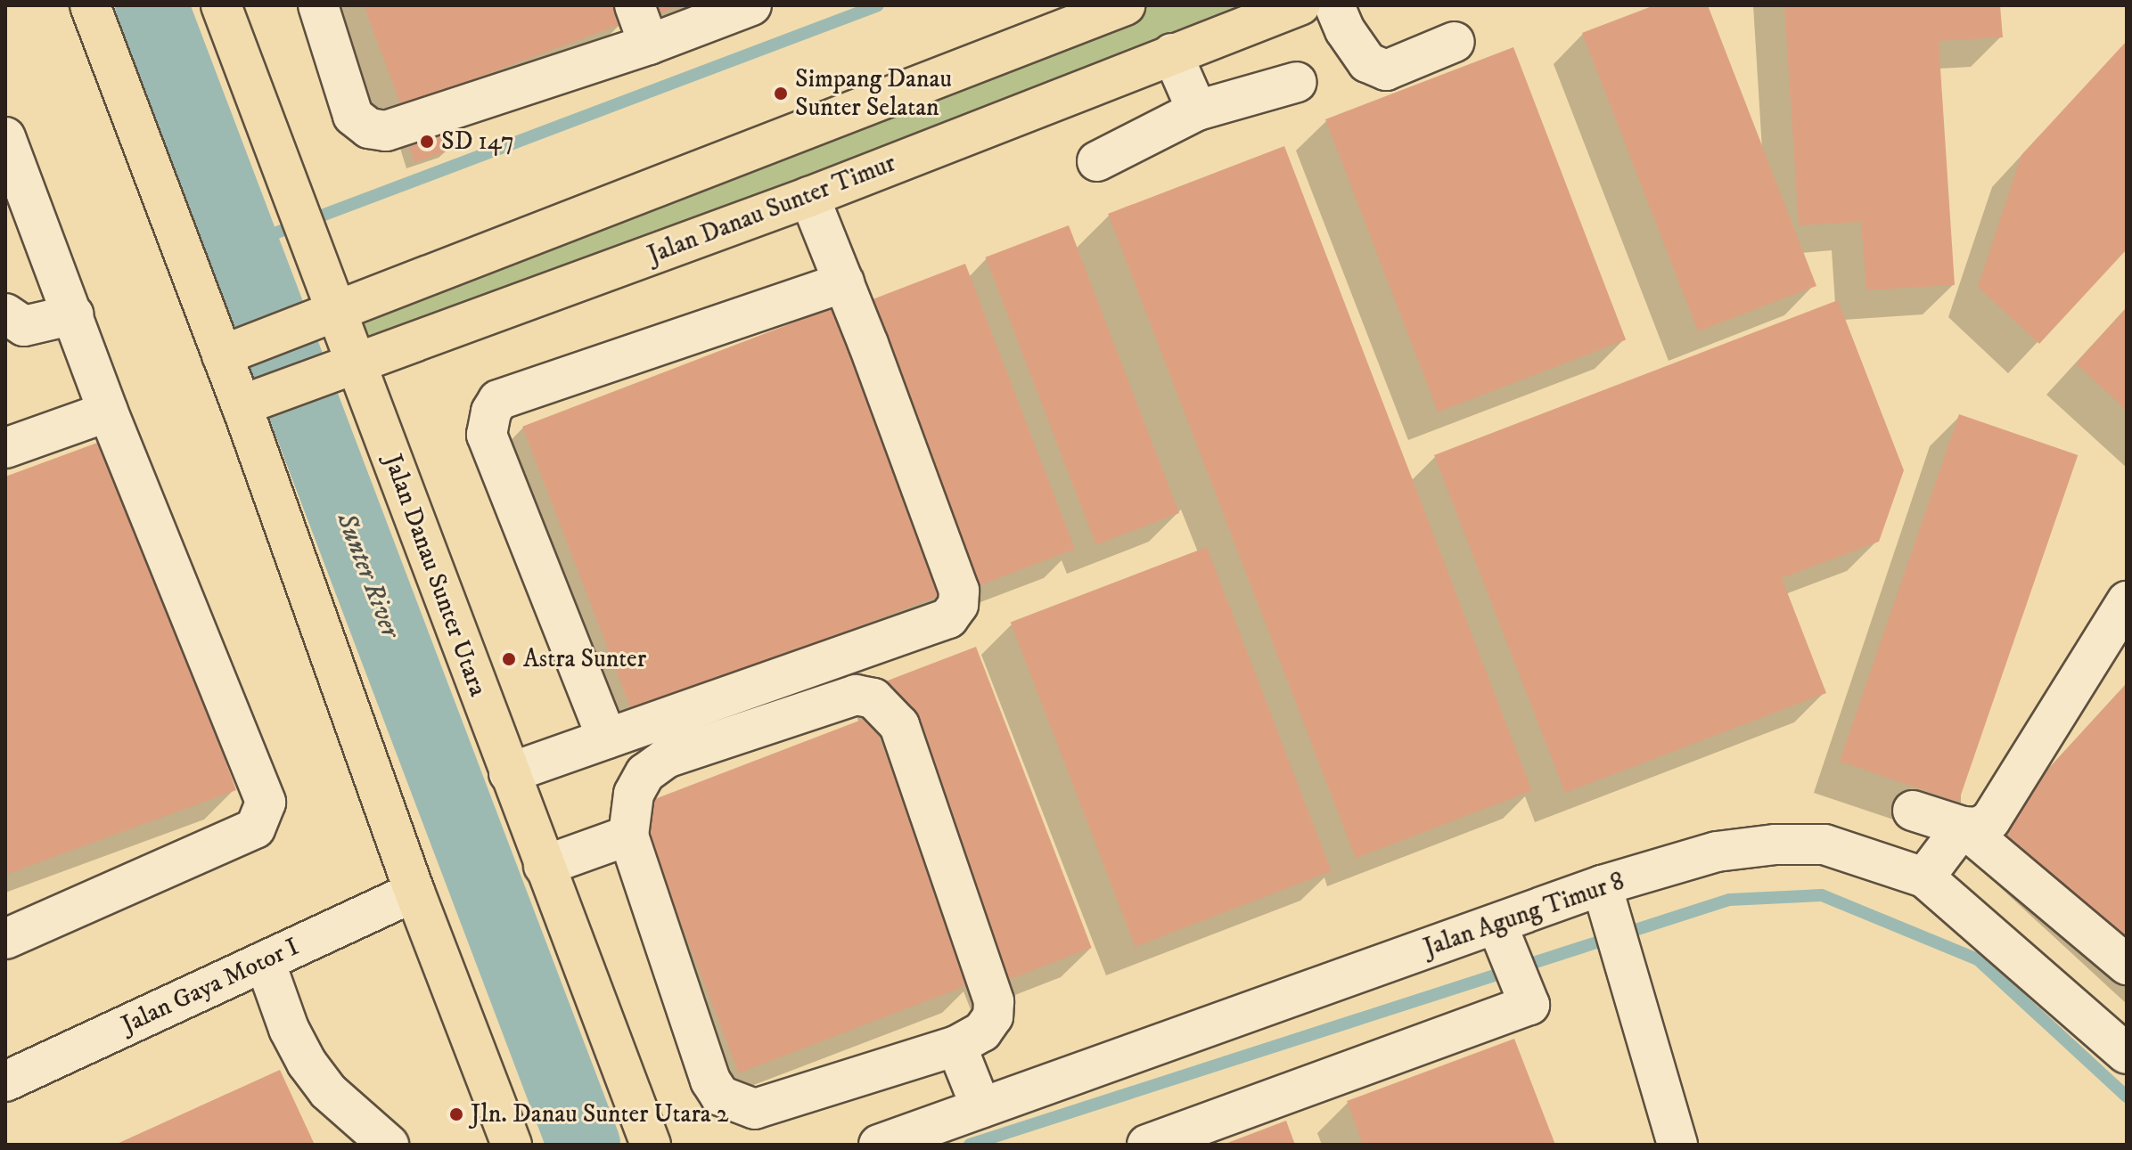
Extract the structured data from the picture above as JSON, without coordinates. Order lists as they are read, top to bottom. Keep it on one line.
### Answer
{"streets":{"main road":["Jalan Danau Sunter Timur","Jalan Danau Sunter Utara"],"street":["Jalan Agung Timur 8","Jalan Gaya Motor I"]},"crossings":[["Jalan Danau Sunter Timur","Jalan Danau Sunter Utara"]],"water":["Sunter River"],"places":["Simpang Danau Sunter Selatan","SD 147","Astra Sunter","Jln. Danau Sunter Utara 2"]}
